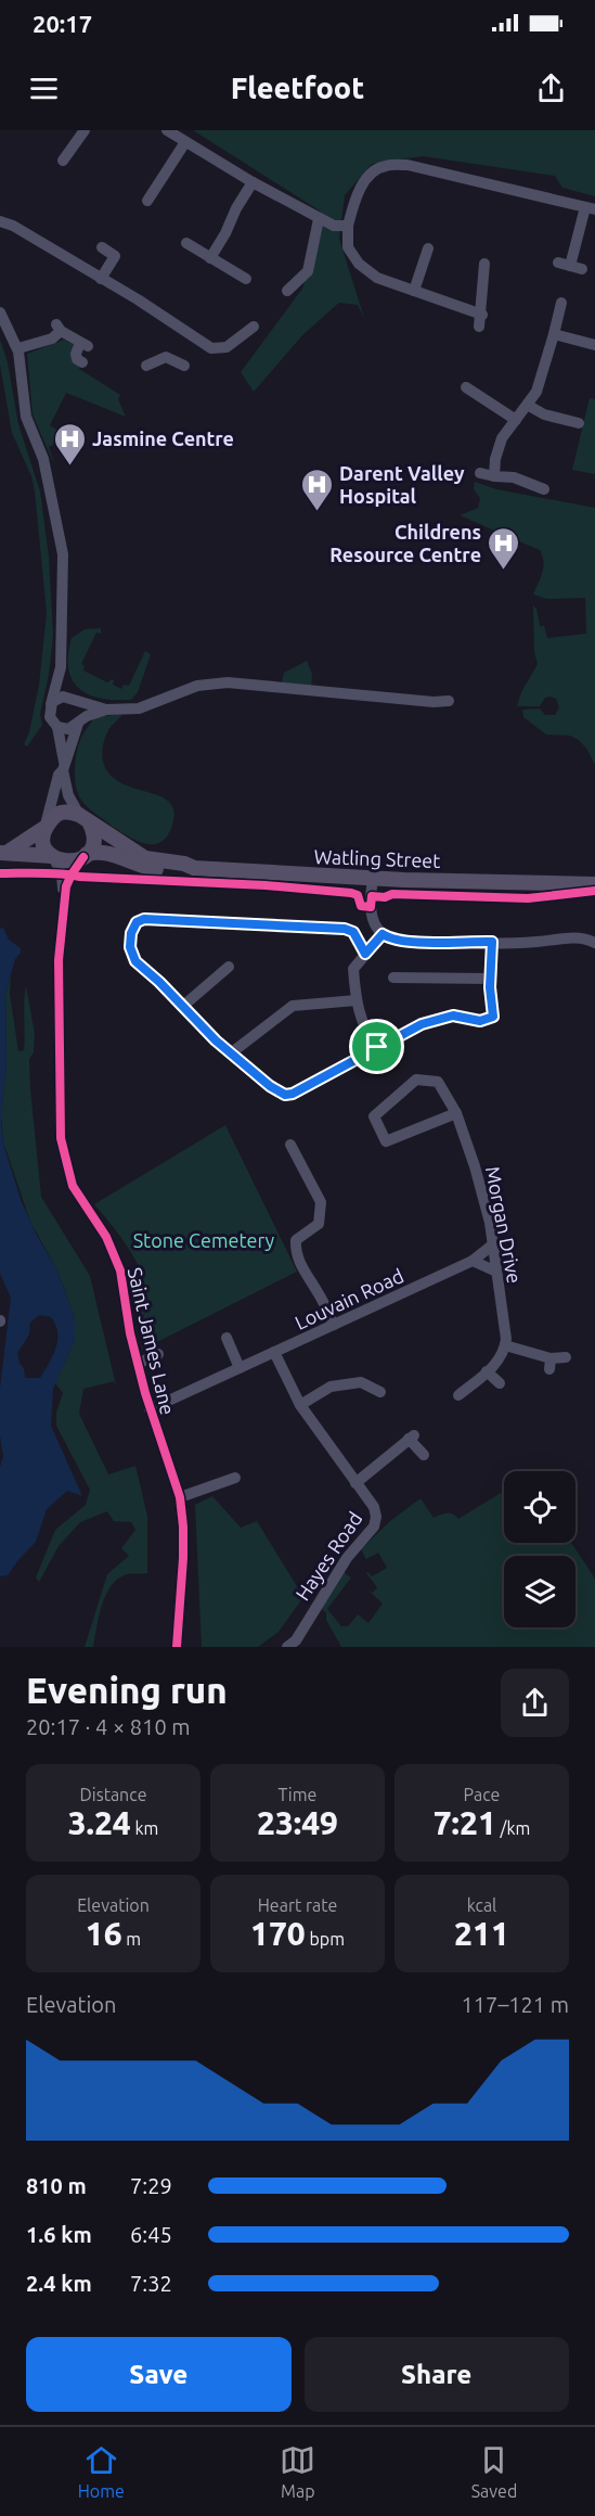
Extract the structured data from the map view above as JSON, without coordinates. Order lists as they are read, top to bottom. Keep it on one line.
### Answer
{"streets":{"main road":["Watling Street"],"street":["Morgan Drive","Louvain Road","Saint James Lane","Hayes Road"]},"crossings":[["Watling Street","Saint James Lane"],["Morgan Drive","Louvain Road"],["Louvain Road","Saint James Lane"],["Louvain Road","Hayes Road"]],"parks":["Stone Cemetery"],"places":{"hospital":["Jasmine Centre","Darent Valley Hospital","Childrens Resource Centre"]},"page":{"status":"20:17","header":"Fleetfoot","heading":["Evening run","20:17 · 4 × 810 m"],"stats":[["Distance","3.24 km"],["Time","23:49"],["Pace","7:21 /km"],["Elevation","16 m"],["Heart rate","170 bpm"],["kcal","211"]],"chart":["Elevation","117–121 m"],"list":[{"name":"810 m","note":"7:29"},{"name":"1.6 km","note":"6:45"},{"name":"2.4 km","note":"7:32"}],"buttons":["Save","Share"],"tabs":["Home","Map","Saved"]}}
